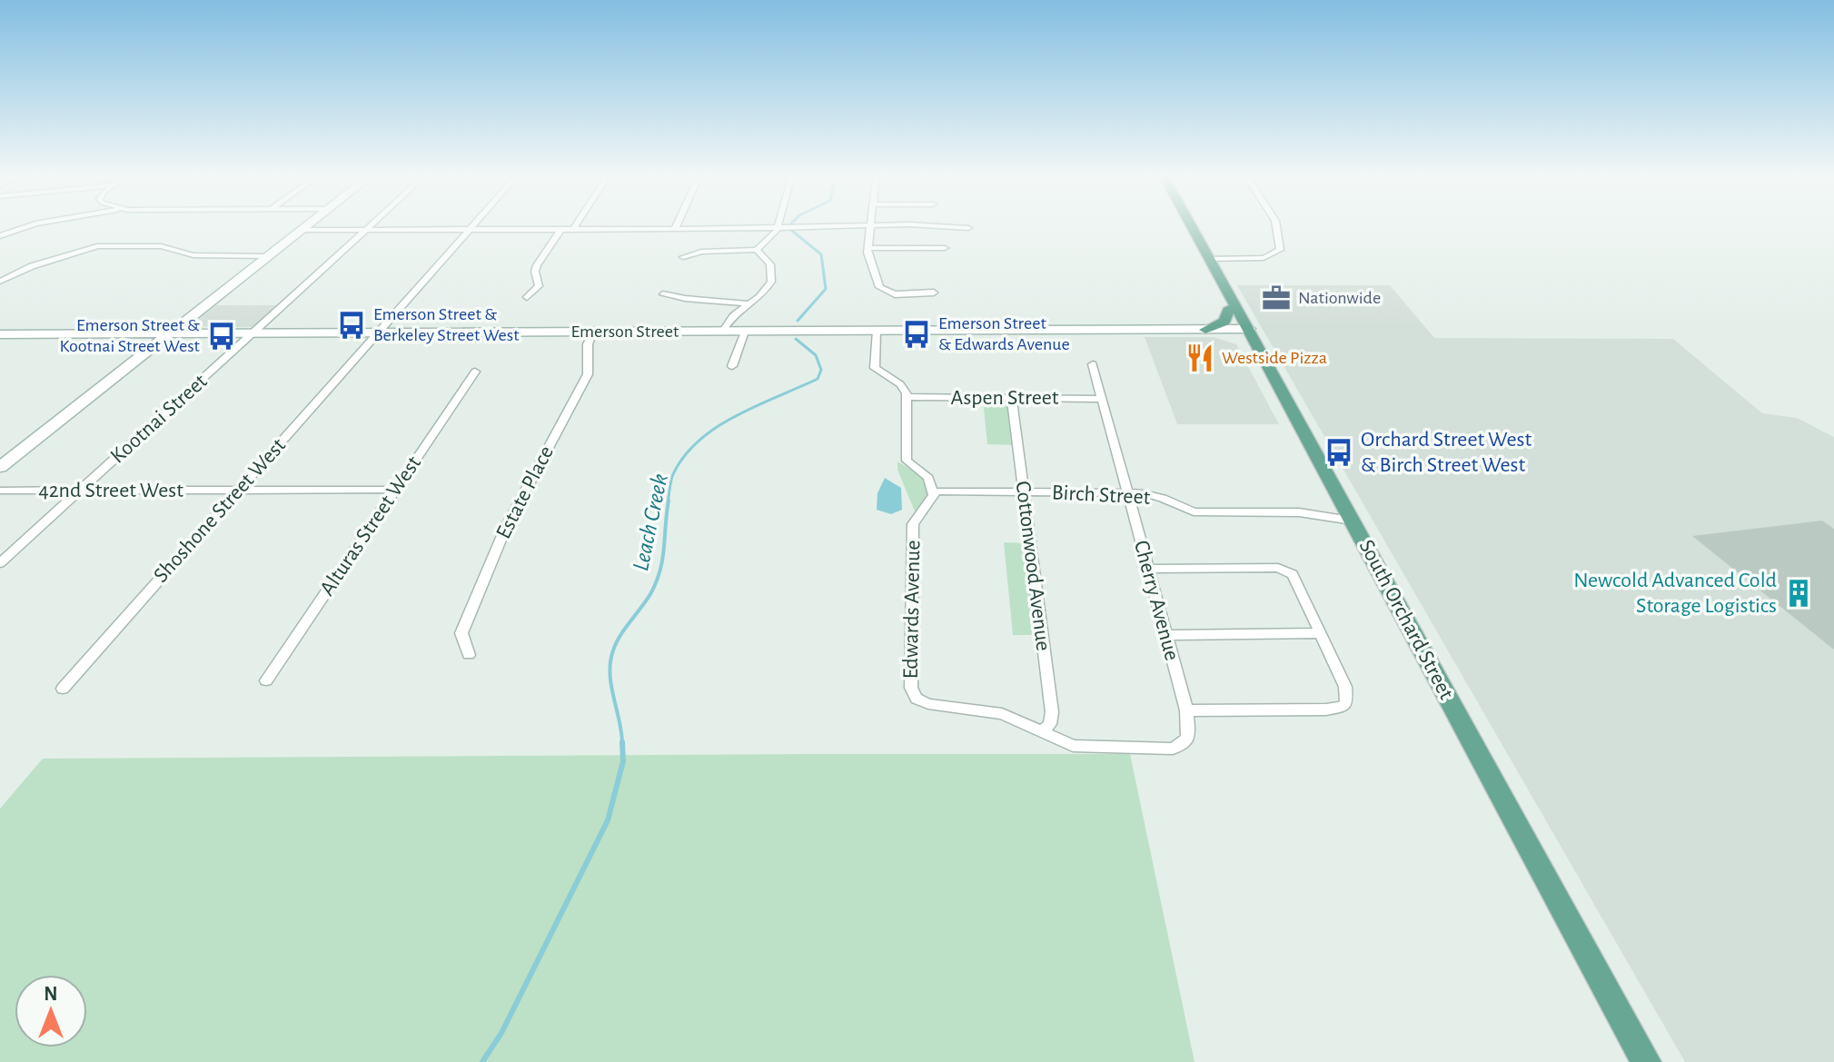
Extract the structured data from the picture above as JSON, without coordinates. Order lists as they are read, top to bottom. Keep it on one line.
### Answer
{"streets":{"main road":["Emerson Street","South Orchard Street"],"street":["Aspen Street","Kootnai Street","42nd Street West","Estate Place","Birch Street","Shoshone Street West","Alturas Street West","Cottonwood Avenue","Cherry Avenue","Edwards Avenue"]},"crossings":[["Emerson Street","Kootnai Street"],["Emerson Street","Estate Place"],["Emerson Street","Shoshone Street West"],["Emerson Street","South Orchard Street"],["Aspen Street","Cottonwood Avenue"],["Aspen Street","Cherry Avenue"],["Kootnai Street","42nd Street West"],["42nd Street West","Shoshone Street West"],["42nd Street West","Alturas Street West"],["Birch Street","Cottonwood Avenue"],["Birch Street","Cherry Avenue"],["Birch Street","Edwards Avenue"],["Birch Street","South Orchard Street"],["Cottonwood Avenue","Edwards Avenue"]],"water":["Leach Creek"],"places":{"office":["Nationwide"],"bus stop":["Emerson Street & Berkeley Street West","Emerson Street & Edwards Avenue","Emerson Street & Kootnai Street West","Orchard Street West & Birch Street West"],"restaurant":["Westside Pizza"],"building":["Newcold Advanced Cold Storage Logistics"]},"north":"top"}
